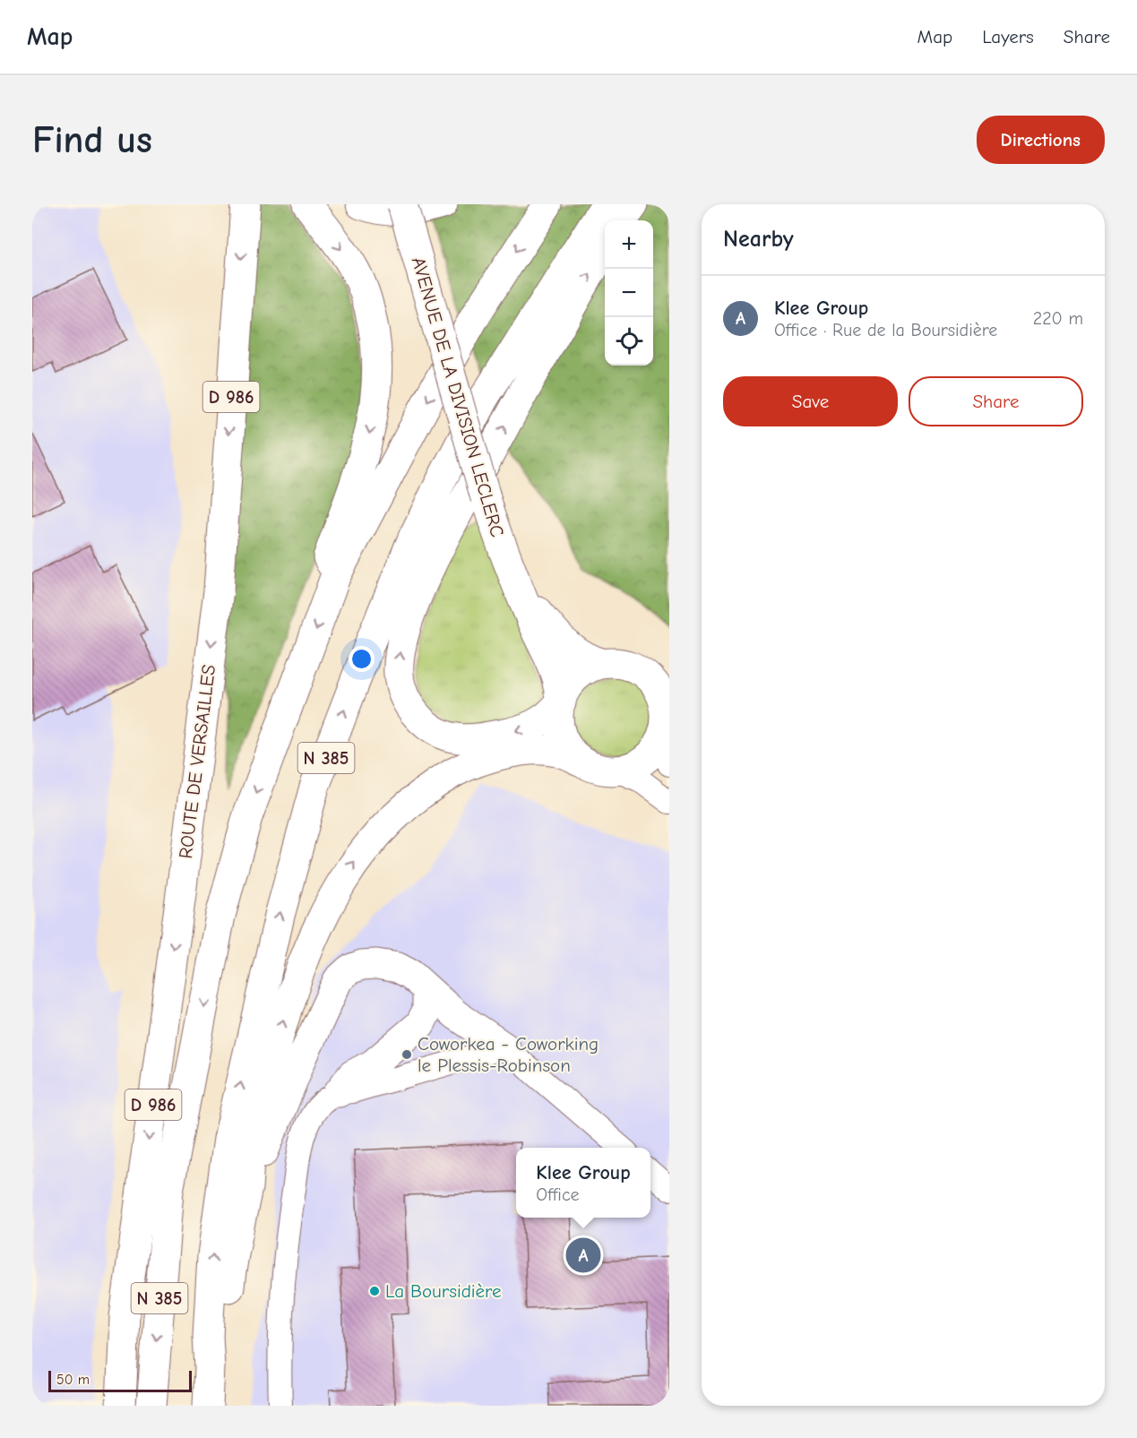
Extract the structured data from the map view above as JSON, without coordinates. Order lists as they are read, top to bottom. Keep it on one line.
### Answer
{"streets":{"main road":["D 986","AVENUE DE LA DIVISION LECLERC","N 385","ROUTE DE VERSAILLES"]},"places":["Coworkea - Coworking le Plessis-Robinson","La Boursidière"],"scale_bar":"50 m","page":{"header":"Map","nav":["Map","Layers","Share"],"buttons":["Directions",["Save","Share"]],"title":"Find us","heading":"Nearby","map_buttons":["+","−"],"list":[{"mark":"A","name":"Klee Group","note":"Office · Rue de la Boursidière","value":"220 m"}],"popup":["Klee Group","Office"],"pins":"A","scale":"50 m"}}
